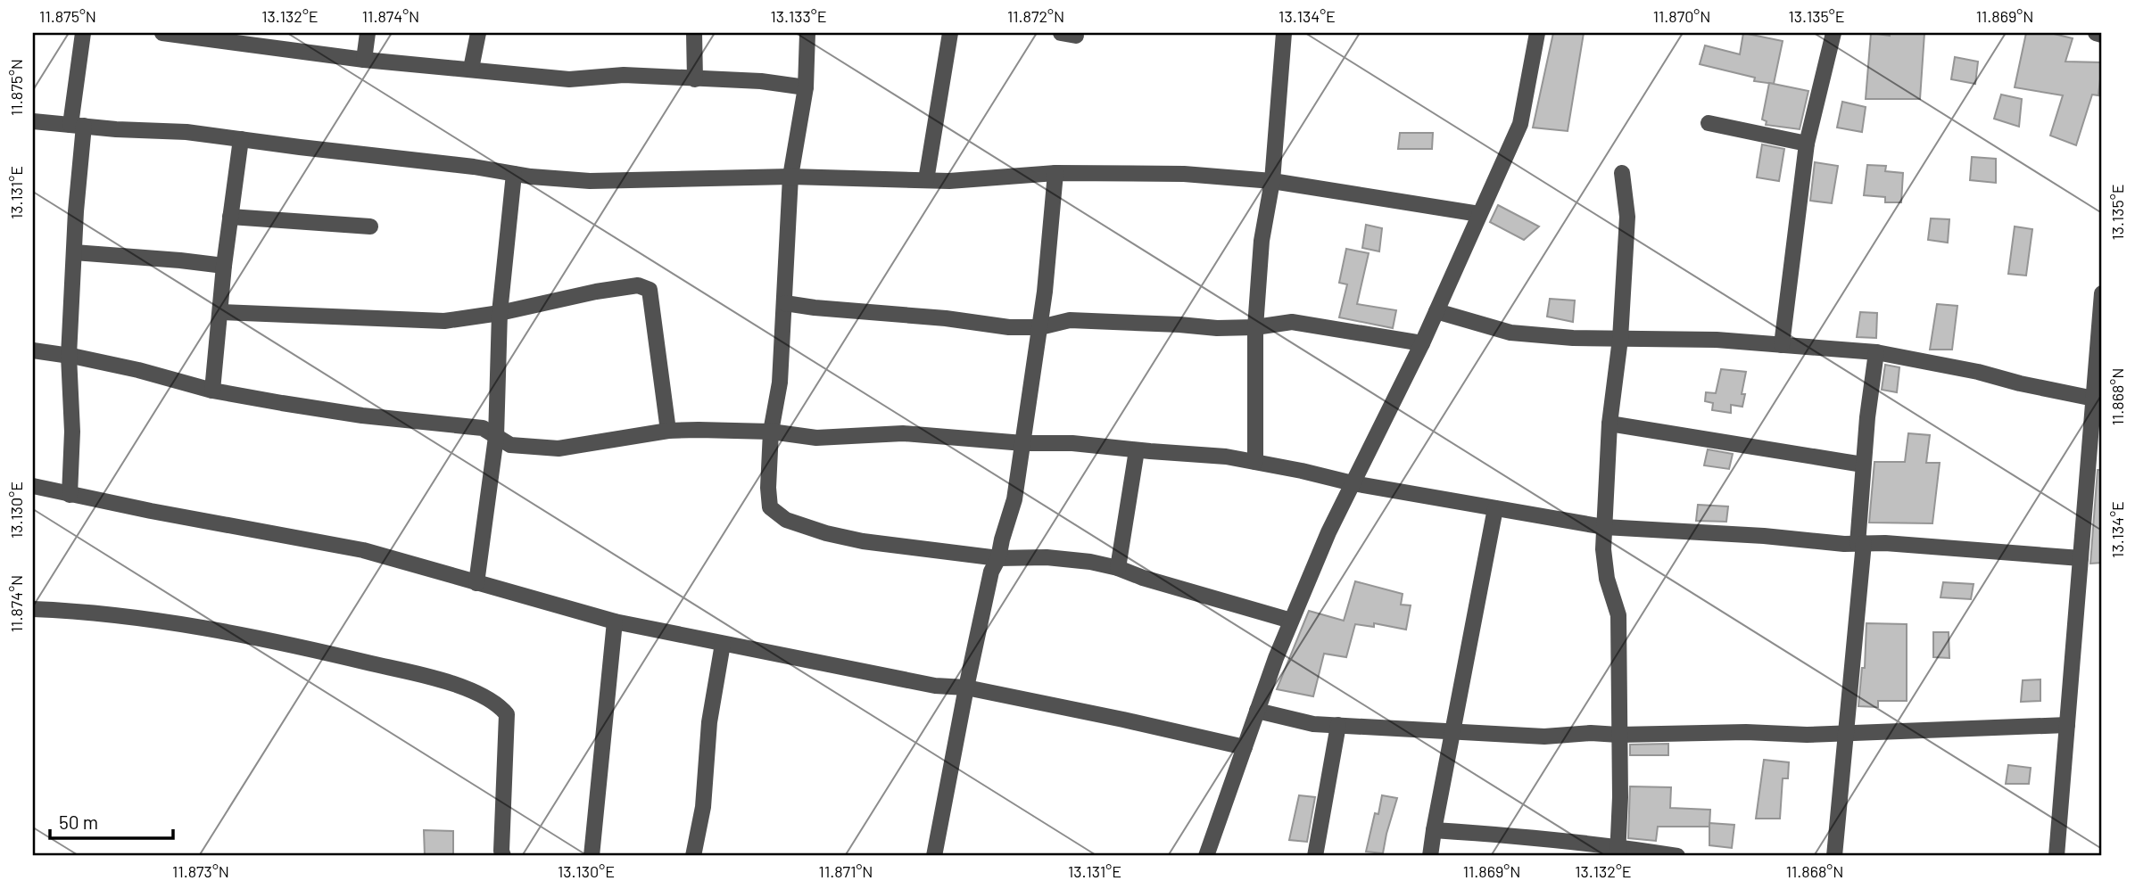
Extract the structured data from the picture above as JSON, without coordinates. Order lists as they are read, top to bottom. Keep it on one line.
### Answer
{"scale_bar":"50 m","coordinates":["11.875°N","13.132°E","11.874°N","13.133°E","11.872°N","13.134°E","11.870°N","13.135°E","11.869°N","13.131°E","11.868°N","13.130°E","11.873°N","11.871°N"]}
